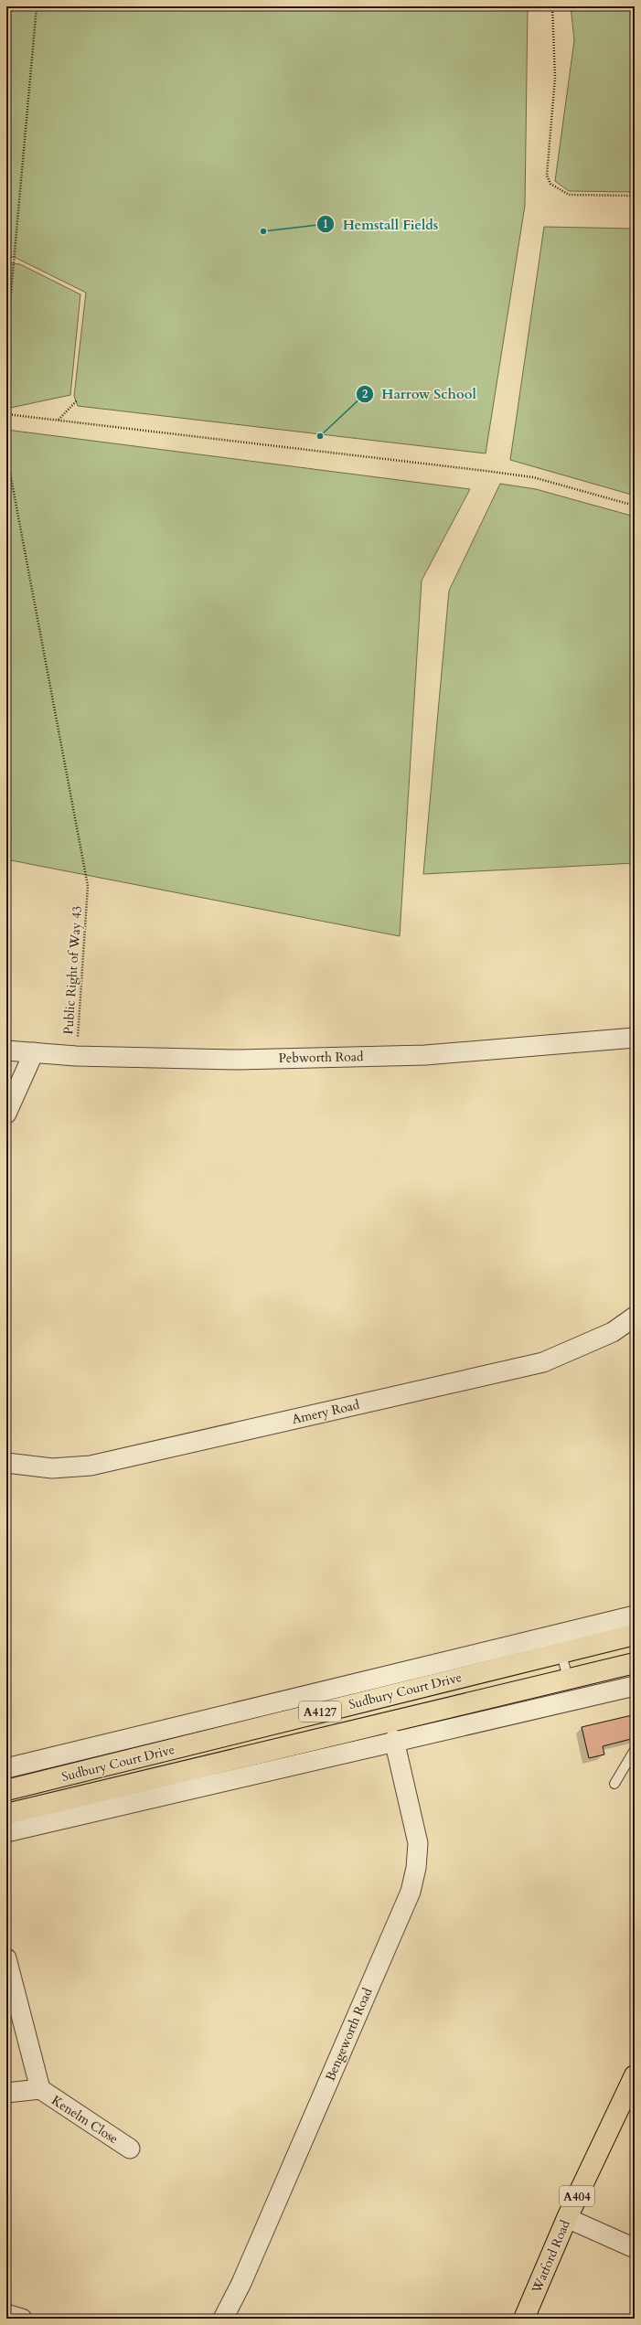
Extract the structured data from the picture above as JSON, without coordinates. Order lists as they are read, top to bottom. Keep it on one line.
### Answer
{"streets":{"main road":["Sudbury Court Drive","A4127","A404","Watford Road"],"street":["Pebworth Road","Amery Road","Bengeworth Road","Kenelm Close"],"path":["Public Right of Way 43"]},"crossings":[["Public Right of Way 43","Pebworth Road"],["Sudbury Court Drive","Bengeworth Road"]],"places":["Hemstall Fields","Harrow School"]}
